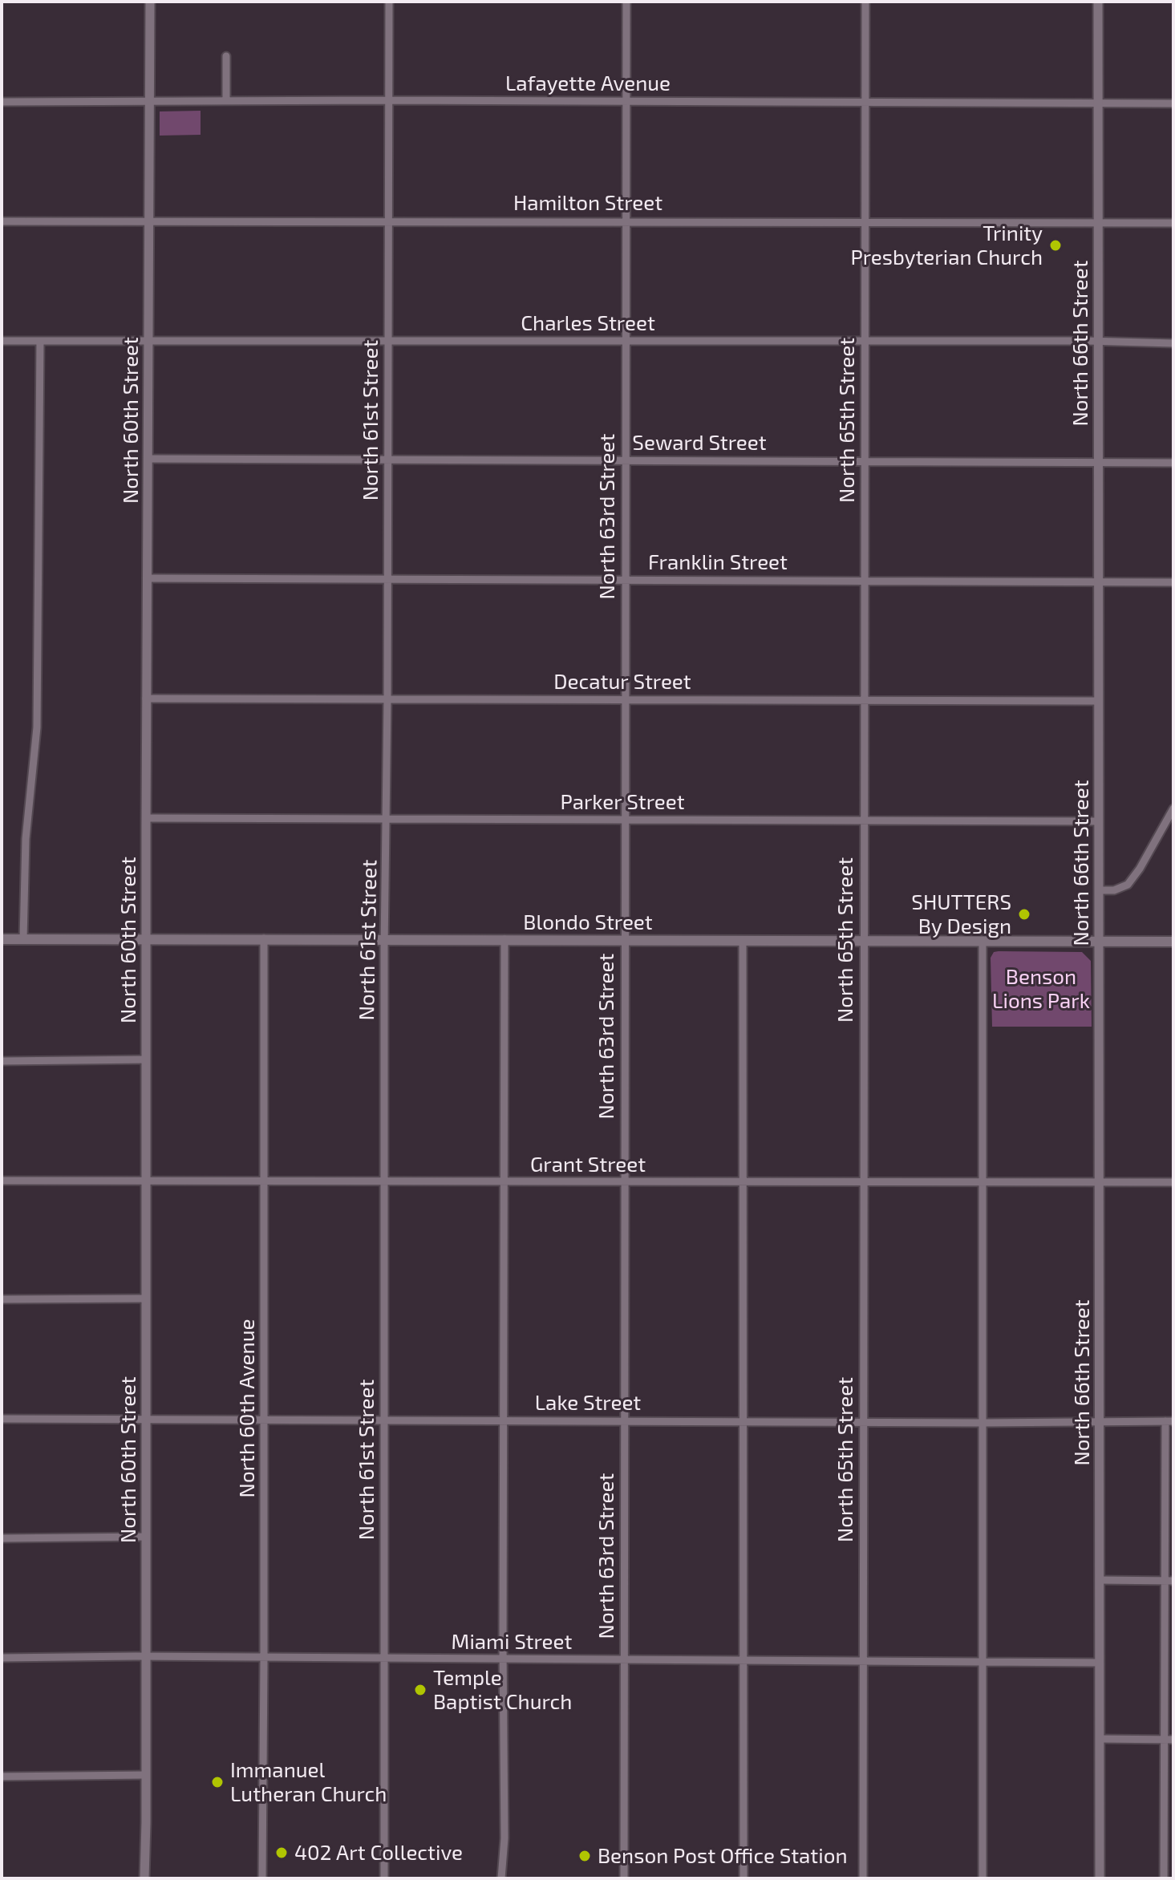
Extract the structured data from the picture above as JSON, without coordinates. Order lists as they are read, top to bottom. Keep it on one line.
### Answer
{"streets":{"main road":["Blondo Street"],"street":["Lafayette Avenue","Hamilton Street","Charles Street","North 66th Street","North 60th Street","North 61st Street","North 65th Street","Seward Street","North 63rd Street","Franklin Street","Decatur Street","Parker Street","Grant Street","Lake Street","North 60th Avenue","Miami Street"]},"crossings":[["Lafayette Avenue","North 66th Street"],["Lafayette Avenue","North 60th Street"],["Lafayette Avenue","North 61st Street"],["Lafayette Avenue","North 65th Street"],["Lafayette Avenue","North 63rd Street"],["Hamilton Street","North 66th Street"],["Hamilton Street","North 60th Street"],["Hamilton Street","North 61st Street"],["Hamilton Street","North 65th Street"],["Hamilton Street","North 63rd Street"],["Charles Street","North 66th Street"],["Charles Street","North 60th Street"],["Charles Street","North 61st Street"],["Charles Street","North 65th Street"],["Charles Street","North 63rd Street"],["North 66th Street","Seward Street"],["North 66th Street","Franklin Street"],["North 66th Street","Decatur Street"],["North 66th Street","Parker Street"],["North 66th Street","Blondo Street"],["North 66th Street","Grant Street"],["North 66th Street","Lake Street"],["North 66th Street","Miami Street"],["North 60th Street","Seward Street"],["North 60th Street","Franklin Street"],["North 60th Street","Decatur Street"],["North 60th Street","Parker Street"],["North 60th Street","Blondo Street"],["North 60th Street","Grant Street"],["North 60th Street","Lake Street"],["North 60th Street","Miami Street"],["North 61st Street","Seward Street"],["North 61st Street","Franklin Street"],["North 61st Street","Decatur Street"],["North 61st Street","Parker Street"],["North 61st Street","Blondo Street"],["North 61st Street","Grant Street"],["North 61st Street","Lake Street"],["North 61st Street","Miami Street"],["North 65th Street","Seward Street"],["North 65th Street","Franklin Street"],["North 65th Street","Decatur Street"],["North 65th Street","Parker Street"],["North 65th Street","Blondo Street"],["North 65th Street","Grant Street"],["North 65th Street","Lake Street"],["North 65th Street","Miami Street"],["Seward Street","North 63rd Street"],["North 63rd Street","Franklin Street"],["North 63rd Street","Decatur Street"],["North 63rd Street","Parker Street"],["North 63rd Street","Blondo Street"],["North 63rd Street","Grant Street"],["North 63rd Street","Lake Street"],["North 63rd Street","Miami Street"],["Blondo Street","North 60th Avenue"],["Grant Street","North 60th Avenue"],["Lake Street","North 60th Avenue"],["North 60th Avenue","Miami Street"]],"parks":["Benson Lions Park"],"places":["Trinity Presbyterian Church","SHUTTERS By Design","Temple Baptist Church","Immanuel Lutheran Church","402 Art Collective","Benson Post Office Station"]}
